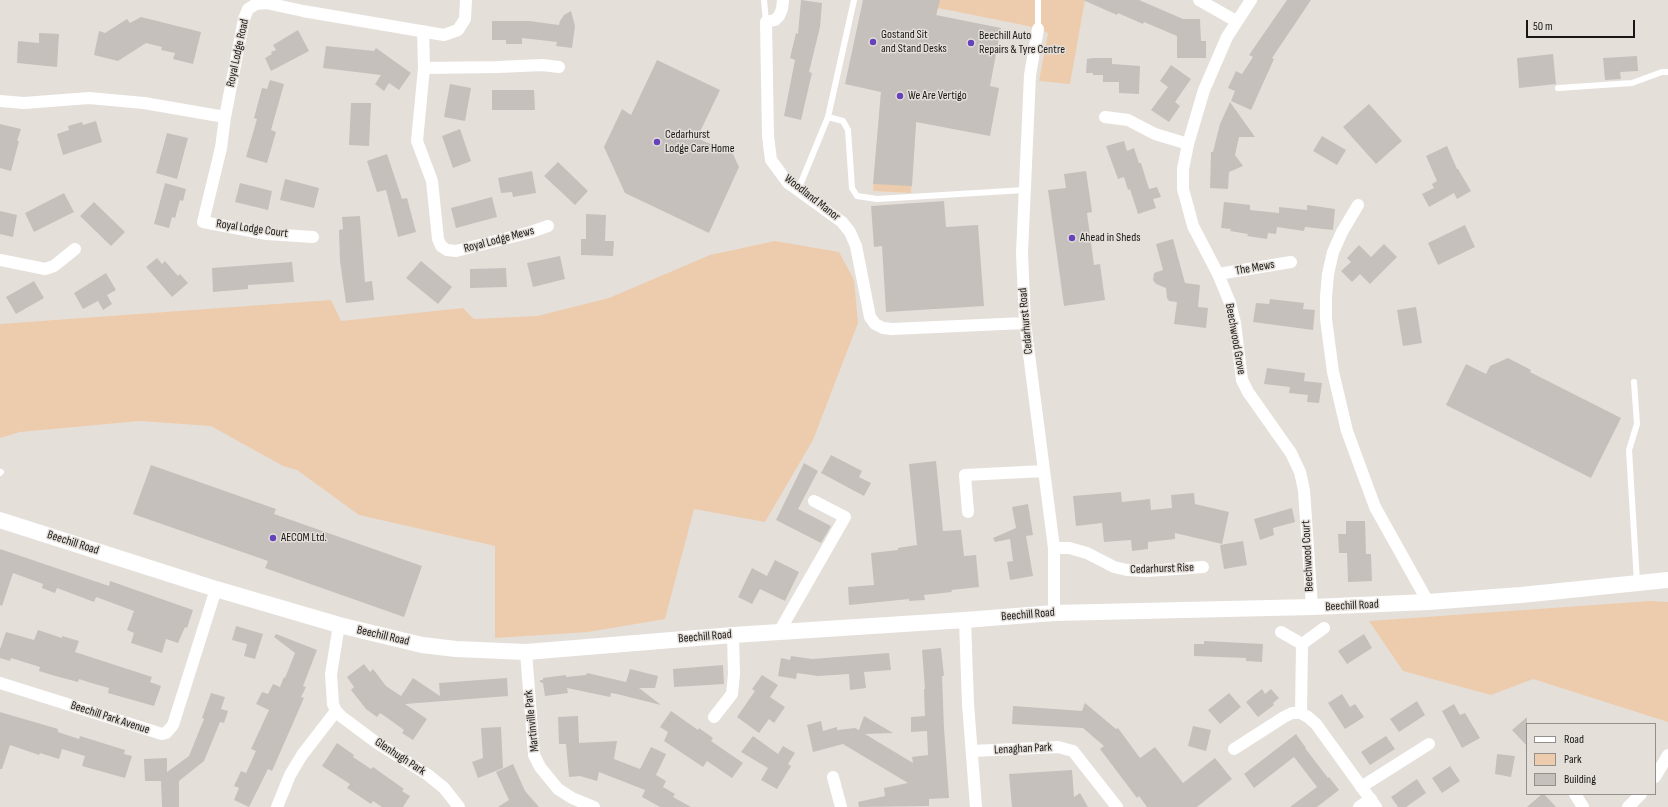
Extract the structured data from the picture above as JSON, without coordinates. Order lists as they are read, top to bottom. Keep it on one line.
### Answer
{"streets":{"street":["Royal Lodge Road","Woodland Manor","Royal Lodge Court","Royal Lodge Mews","The Mews","Cedarhurst Road","Beechwood Grove","Beechill Road","Beechwood Court","Cedarhurst Rise","Beechill Park Avenue","Martinville Park","Lenaghan Park","Glenhugh Park"]},"crossings":[["Royal Lodge Road","Royal Lodge Court"],["Royal Lodge Road","Royal Lodge Mews"],["Woodland Manor","Cedarhurst Road"],["The Mews","Beechwood Grove"],["Cedarhurst Road","Beechill Road"],["Cedarhurst Road","Cedarhurst Rise"],["Beechwood Grove","Beechwood Court"],["Beechill Road","Beechwood Court"],["Beechill Road","Beechill Park Avenue"],["Beechill Road","Martinville Park"]],"places":["Gostand Sit and Stand Desks","Beechill Auto Repairs & Tyre Centre","We Are Vertigo","Cedarhurst Lodge Care Home","Ahead in Sheds","AECOM Ltd."],"legend":["Road","Park","Building"],"scale_bar":"50 m"}
